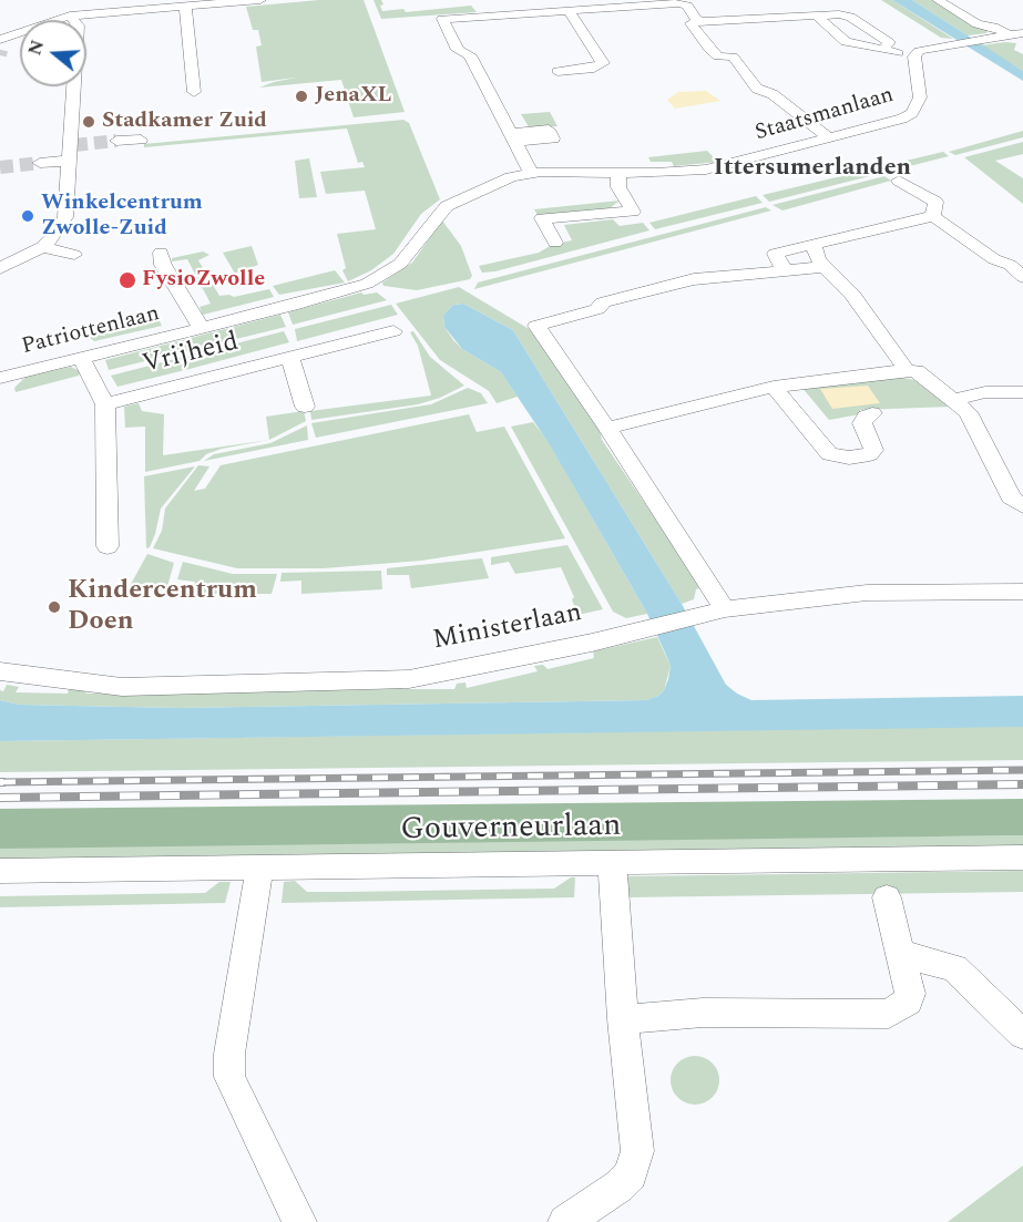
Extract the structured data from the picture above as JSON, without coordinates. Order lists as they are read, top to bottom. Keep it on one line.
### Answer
{"streets":{"street":["Staatsmanlaan","Patriottenlaan","Vrijheid","Ministerlaan","Gouverneurlaan"]},"crossings":[["Staatsmanlaan","Patriottenlaan"]],"districts":["Ittersumerlanden"],"places":["JenaXL","Stadkamer Zuid","Winkelcentrum Zwolle-Zuid","FysioZwolle","Kindercentrum Doen"],"north":"left"}
